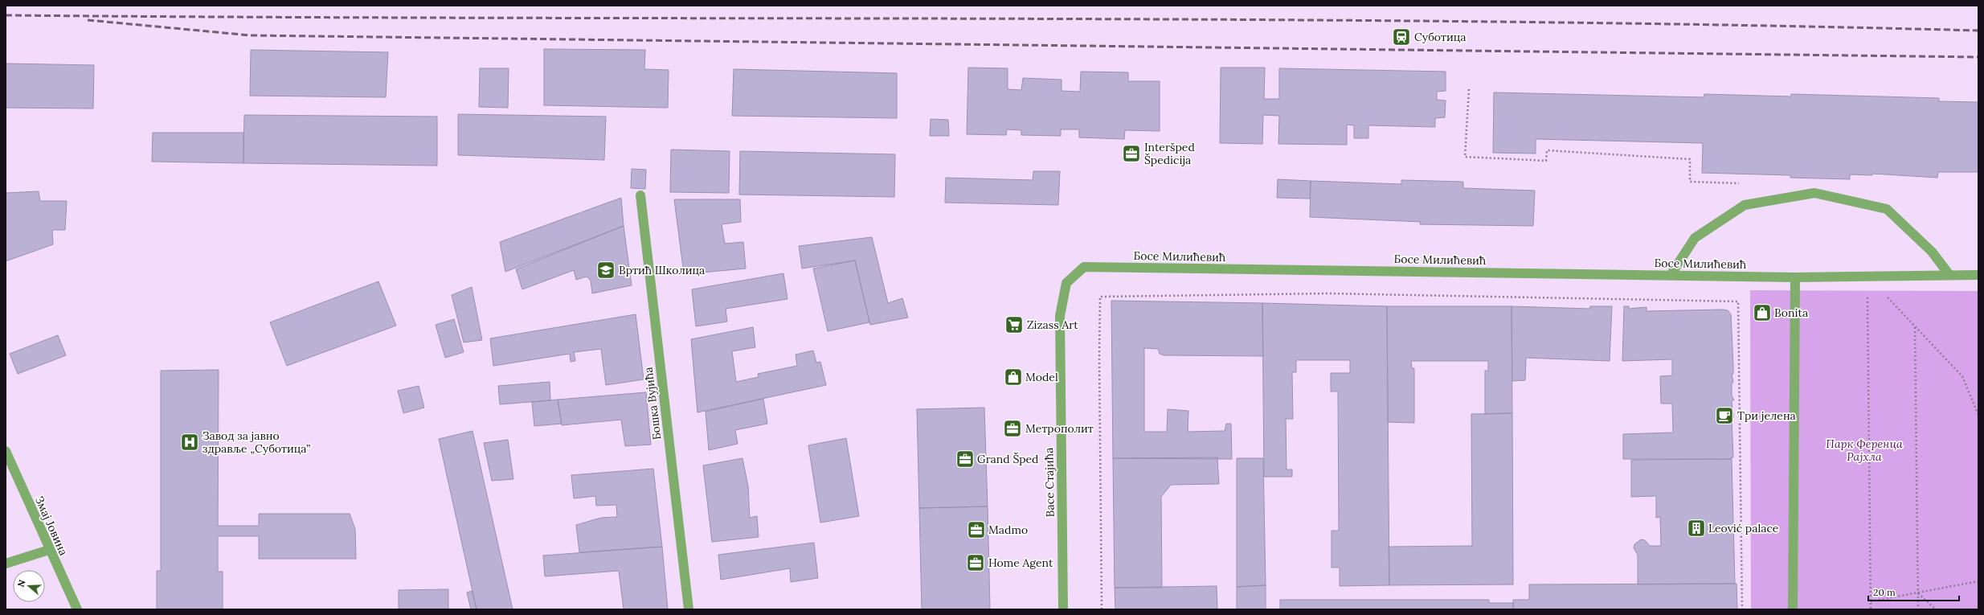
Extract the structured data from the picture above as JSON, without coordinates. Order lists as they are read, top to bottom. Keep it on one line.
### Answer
{"streets":{"street":["Босе Милићевић","Бошка Вујића","Васе Стајића","Змај Јовина"]},"crossings":[["Босе Милићевић","Васе Стајића"]],"parks":["Парк Ференца Рајхла"],"places":{"station":["Суботица"],"office":["Interšped Špedicija","Метрополит","Grand Šped","Madmo","Home Agent"],"school or university":["Вртић Школица"],"shop":["Bonita","Model"],"supermarket":["Zizass Art"],"cafe":["Три јелена"],"hospital":["Завод за јавно здравље „Суботица”"],"building":["Leović palace"]},"scale_bar":"20 m","north":"left"}
